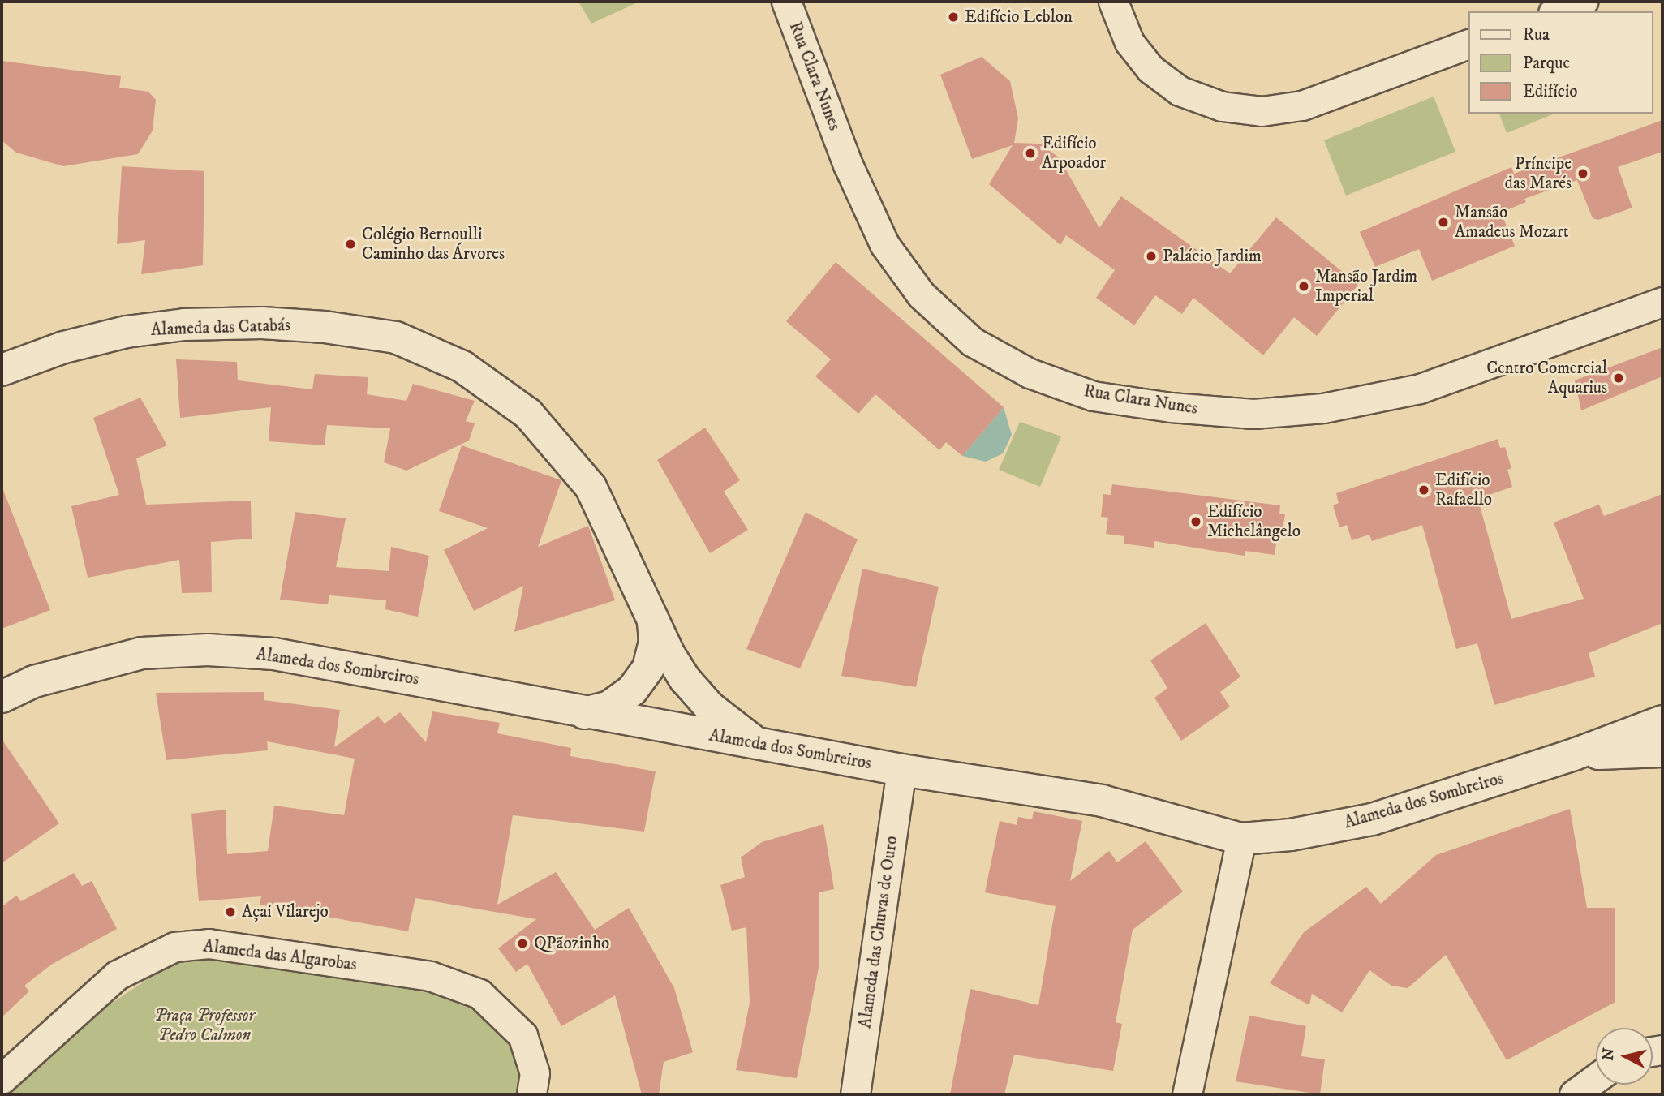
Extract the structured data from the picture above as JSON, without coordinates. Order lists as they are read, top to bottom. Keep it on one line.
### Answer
{"streets":{"street":["Rua Clara Nunes","Alameda das Catabás","Alameda dos Sombreiros","Alameda das Chuvas de Ouro","Alameda das Algarobas"]},"crossings":[["Alameda das Catabás","Alameda dos Sombreiros"],["Alameda dos Sombreiros","Alameda das Chuvas de Ouro"]],"parks":["Praça Professor Pedro Calmon"],"places":["Edifício Leblon","Edifício Arpoador","Príncipe das Marés","Mansão Amadeus Mozart","Colégio Bernoulli Caminho das Árvores","Palácio Jardim","Mansão Jardim Imperial","Centro Comercial Aquarius","Edifício Rafaello","Edifício Michelângelo","Açai Vilarejo","QPãozinho"],"legend":["Rua","Parque","Edifício"],"north":"left"}
